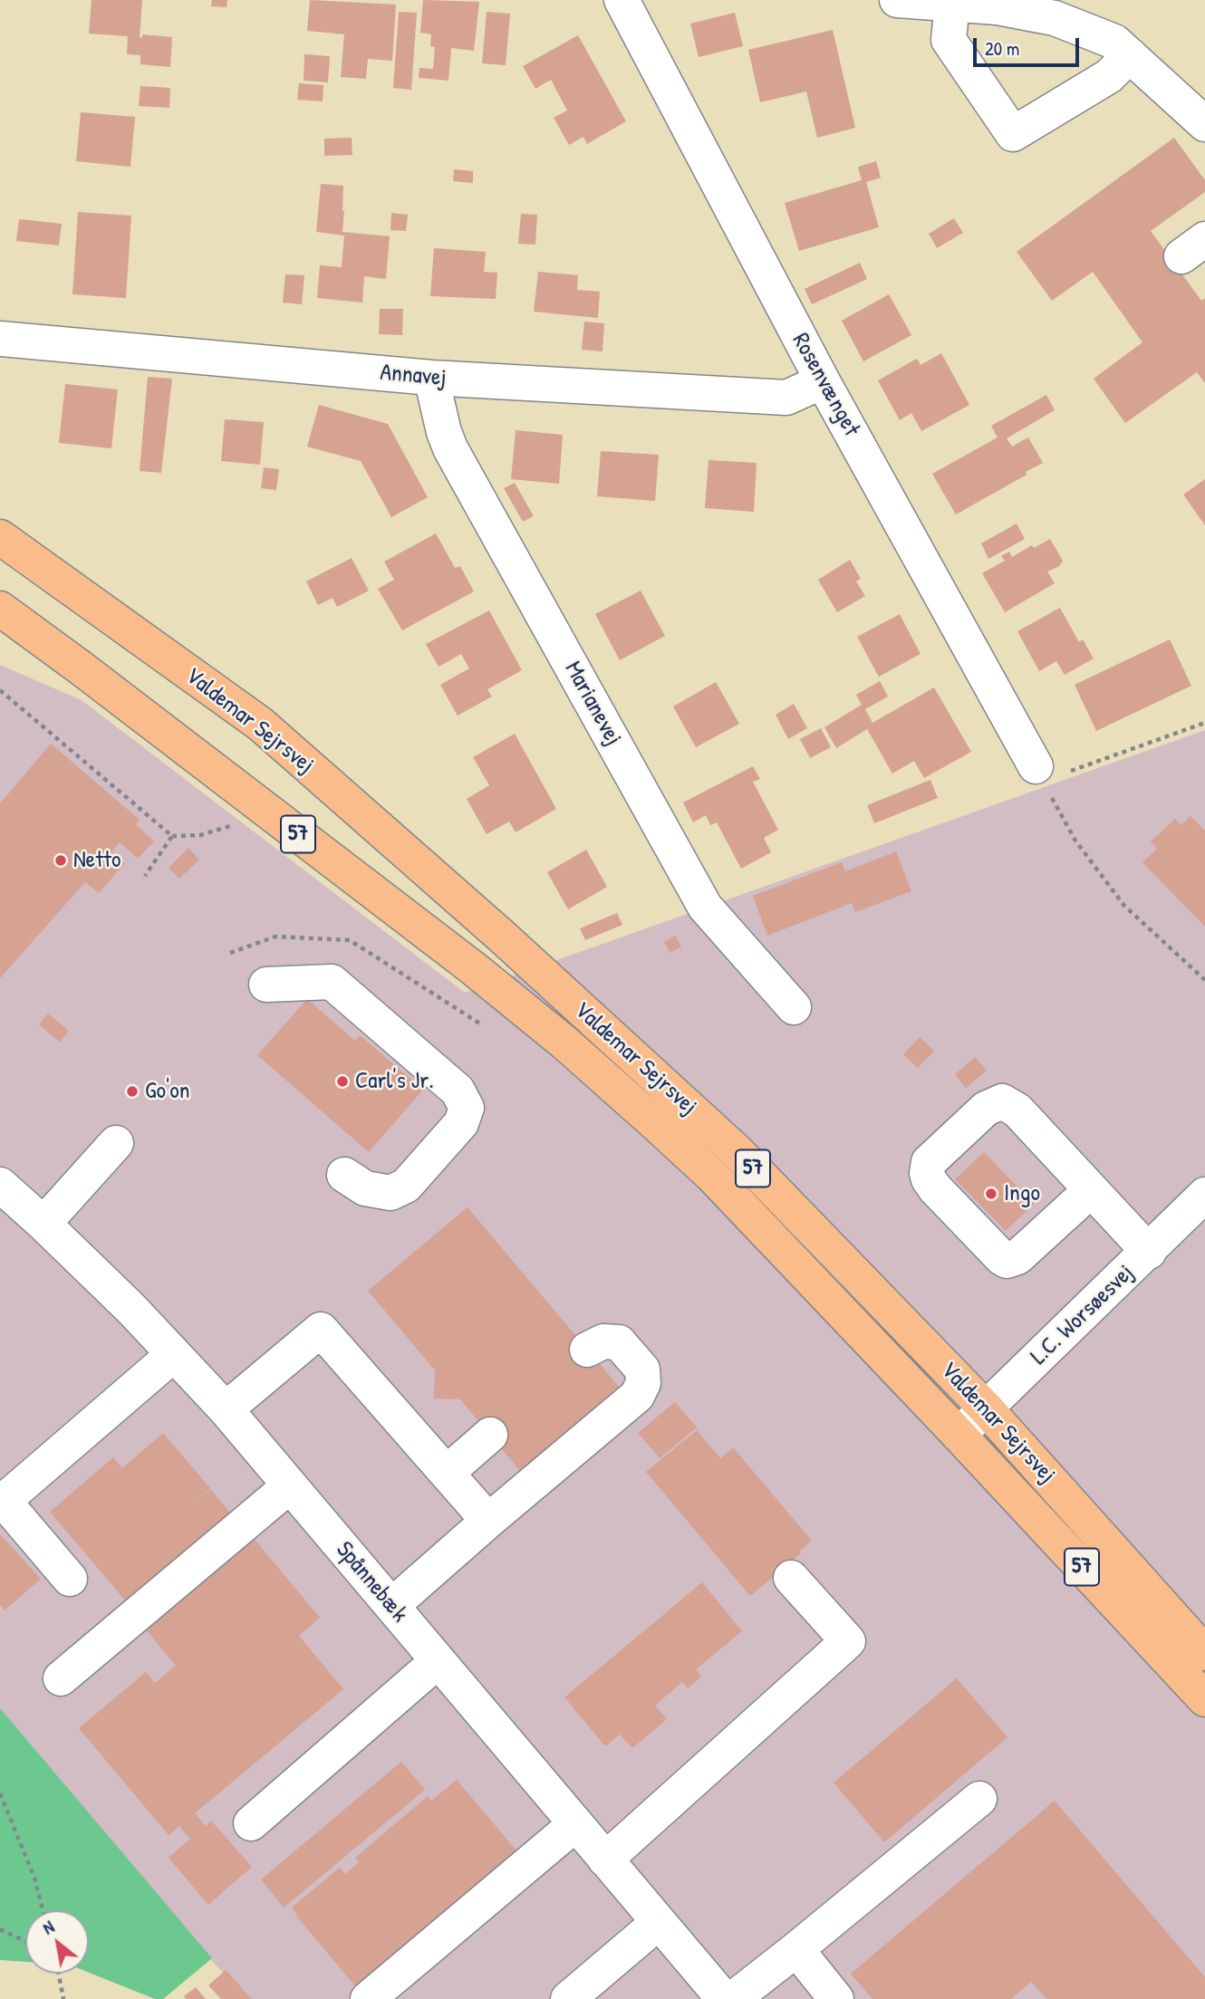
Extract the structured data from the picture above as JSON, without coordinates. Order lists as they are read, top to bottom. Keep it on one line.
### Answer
{"streets":{"main road":["Valdemar Sejrsvej","57"],"street":["Annavej","Rosenvænget","Marianevej","L.C. Worsøesvej","Spånnebæk"]},"crossings":[["Annavej","Rosenvænget"],["Annavej","Marianevej"],["Valdemar Sejrsvej","L.C. Worsøesvej"]],"places":["Netto","Carl's Jr.","Go'on","Ingo"],"scale_bar":"20 m","north":"top left"}
